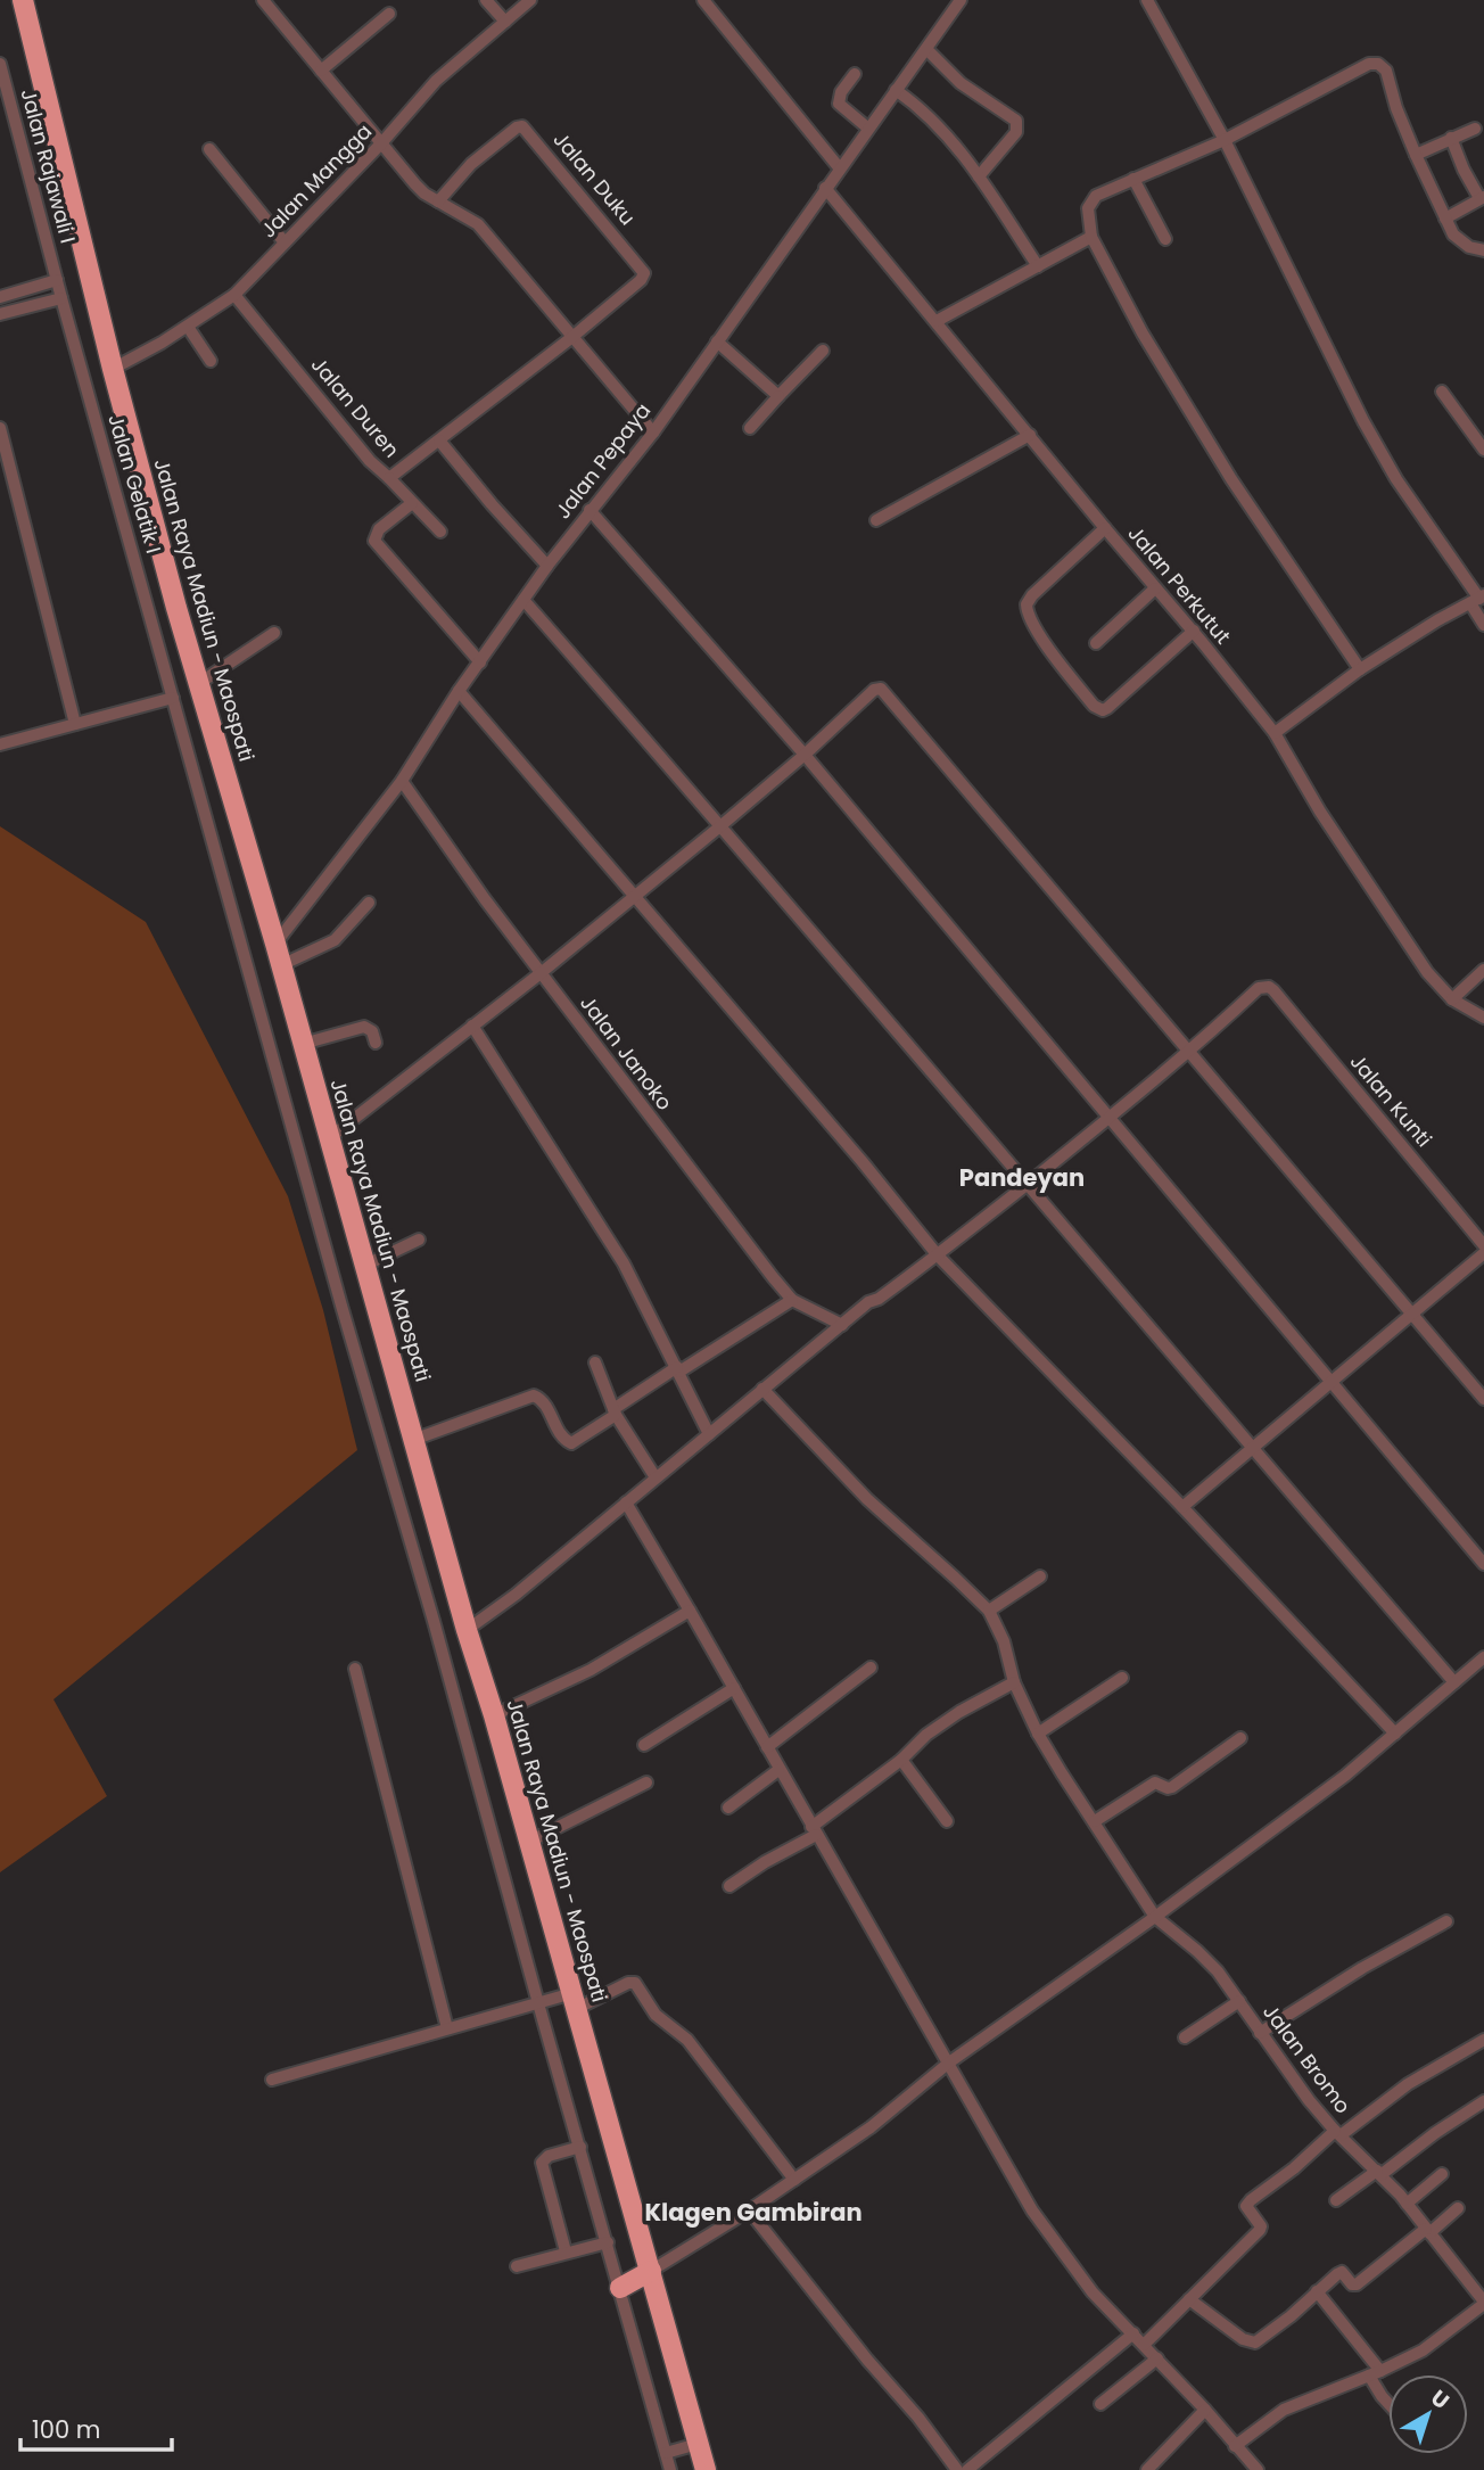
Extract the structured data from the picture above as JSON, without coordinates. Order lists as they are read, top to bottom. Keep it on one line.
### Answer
{"streets":{"highway":["Jalan Raya Madiun - Maospati"],"street":["Jalan Rajawali I","Jalan Duku","Jalan Mangga","Jalan Duren","Jalan Pepaya","Jalan Gelatik I","Jalan Perkutut","Jalan Janoko","Jalan Kunti","Jalan Bromo"]},"crossings":[["Jalan Rajawali I","Jalan Gelatik I"],["Jalan Duku","Jalan Duren"],["Jalan Mangga","Jalan Duren"],["Jalan Mangga","Jalan Raya Madiun - Maospati"],["Jalan Pepaya","Jalan Perkutut"],["Jalan Pepaya","Jalan Raya Madiun - Maospati"],["Jalan Pepaya","Jalan Janoko"]],"districts":["Pandeyan","Klagen Gambiran"],"scale_bar":"100 m","north":"top right"}
